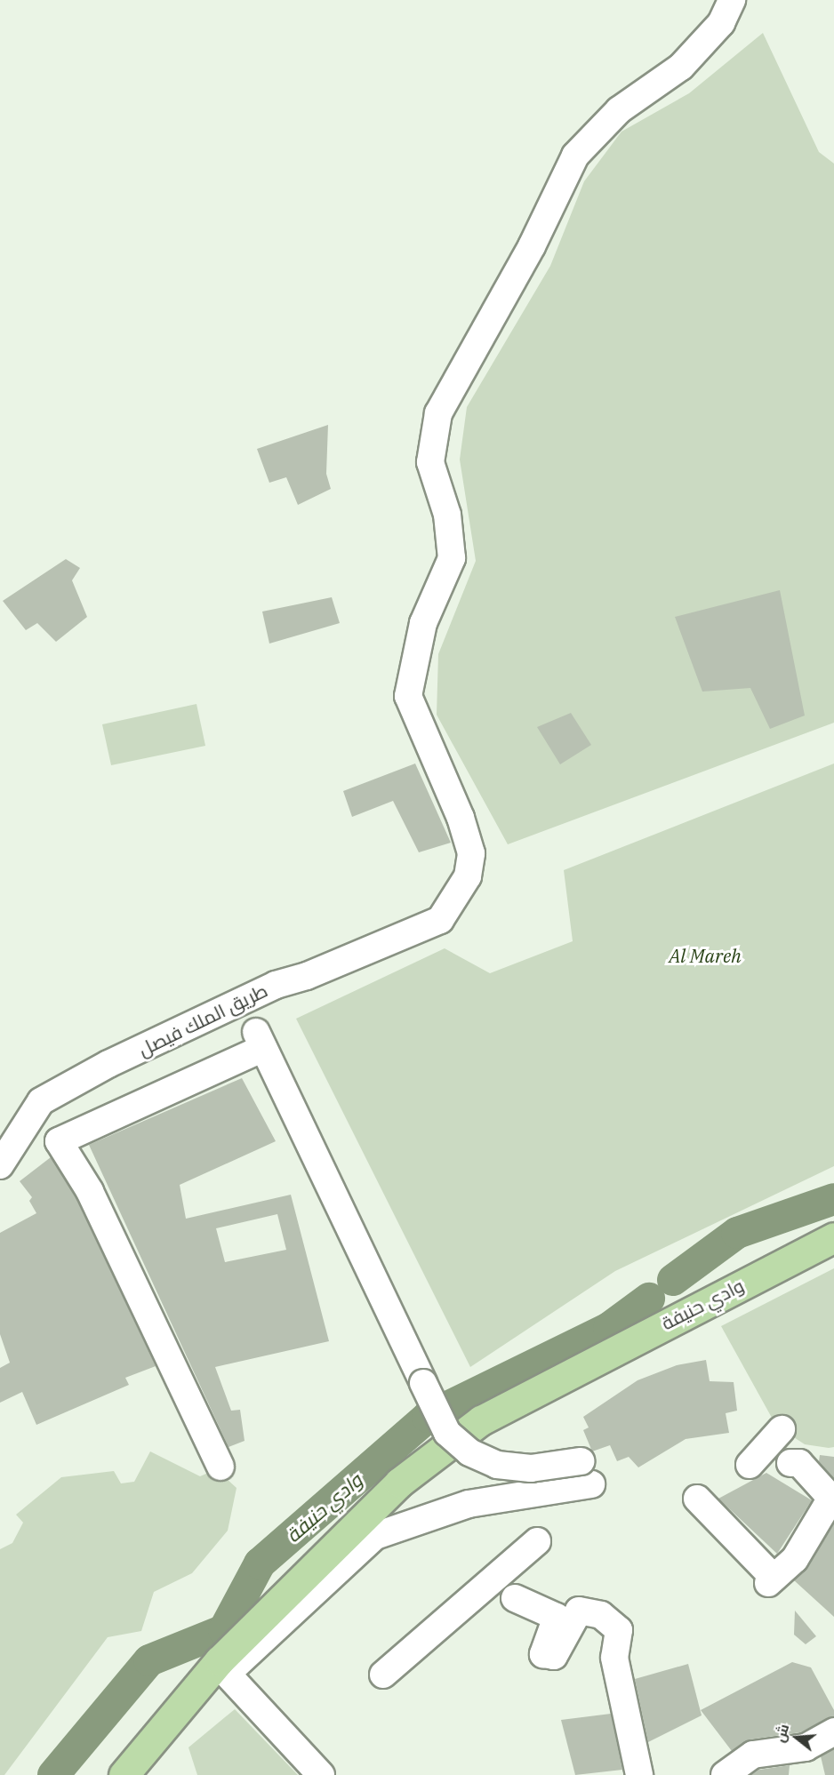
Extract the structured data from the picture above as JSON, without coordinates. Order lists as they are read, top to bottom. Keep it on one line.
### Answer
{"streets":{"main road":["وادي حنيفة"],"street":["طريق الملك فيصل"]},"water":["وادي حنيفة"],"parks":["Al Mareh"],"north":"left"}
